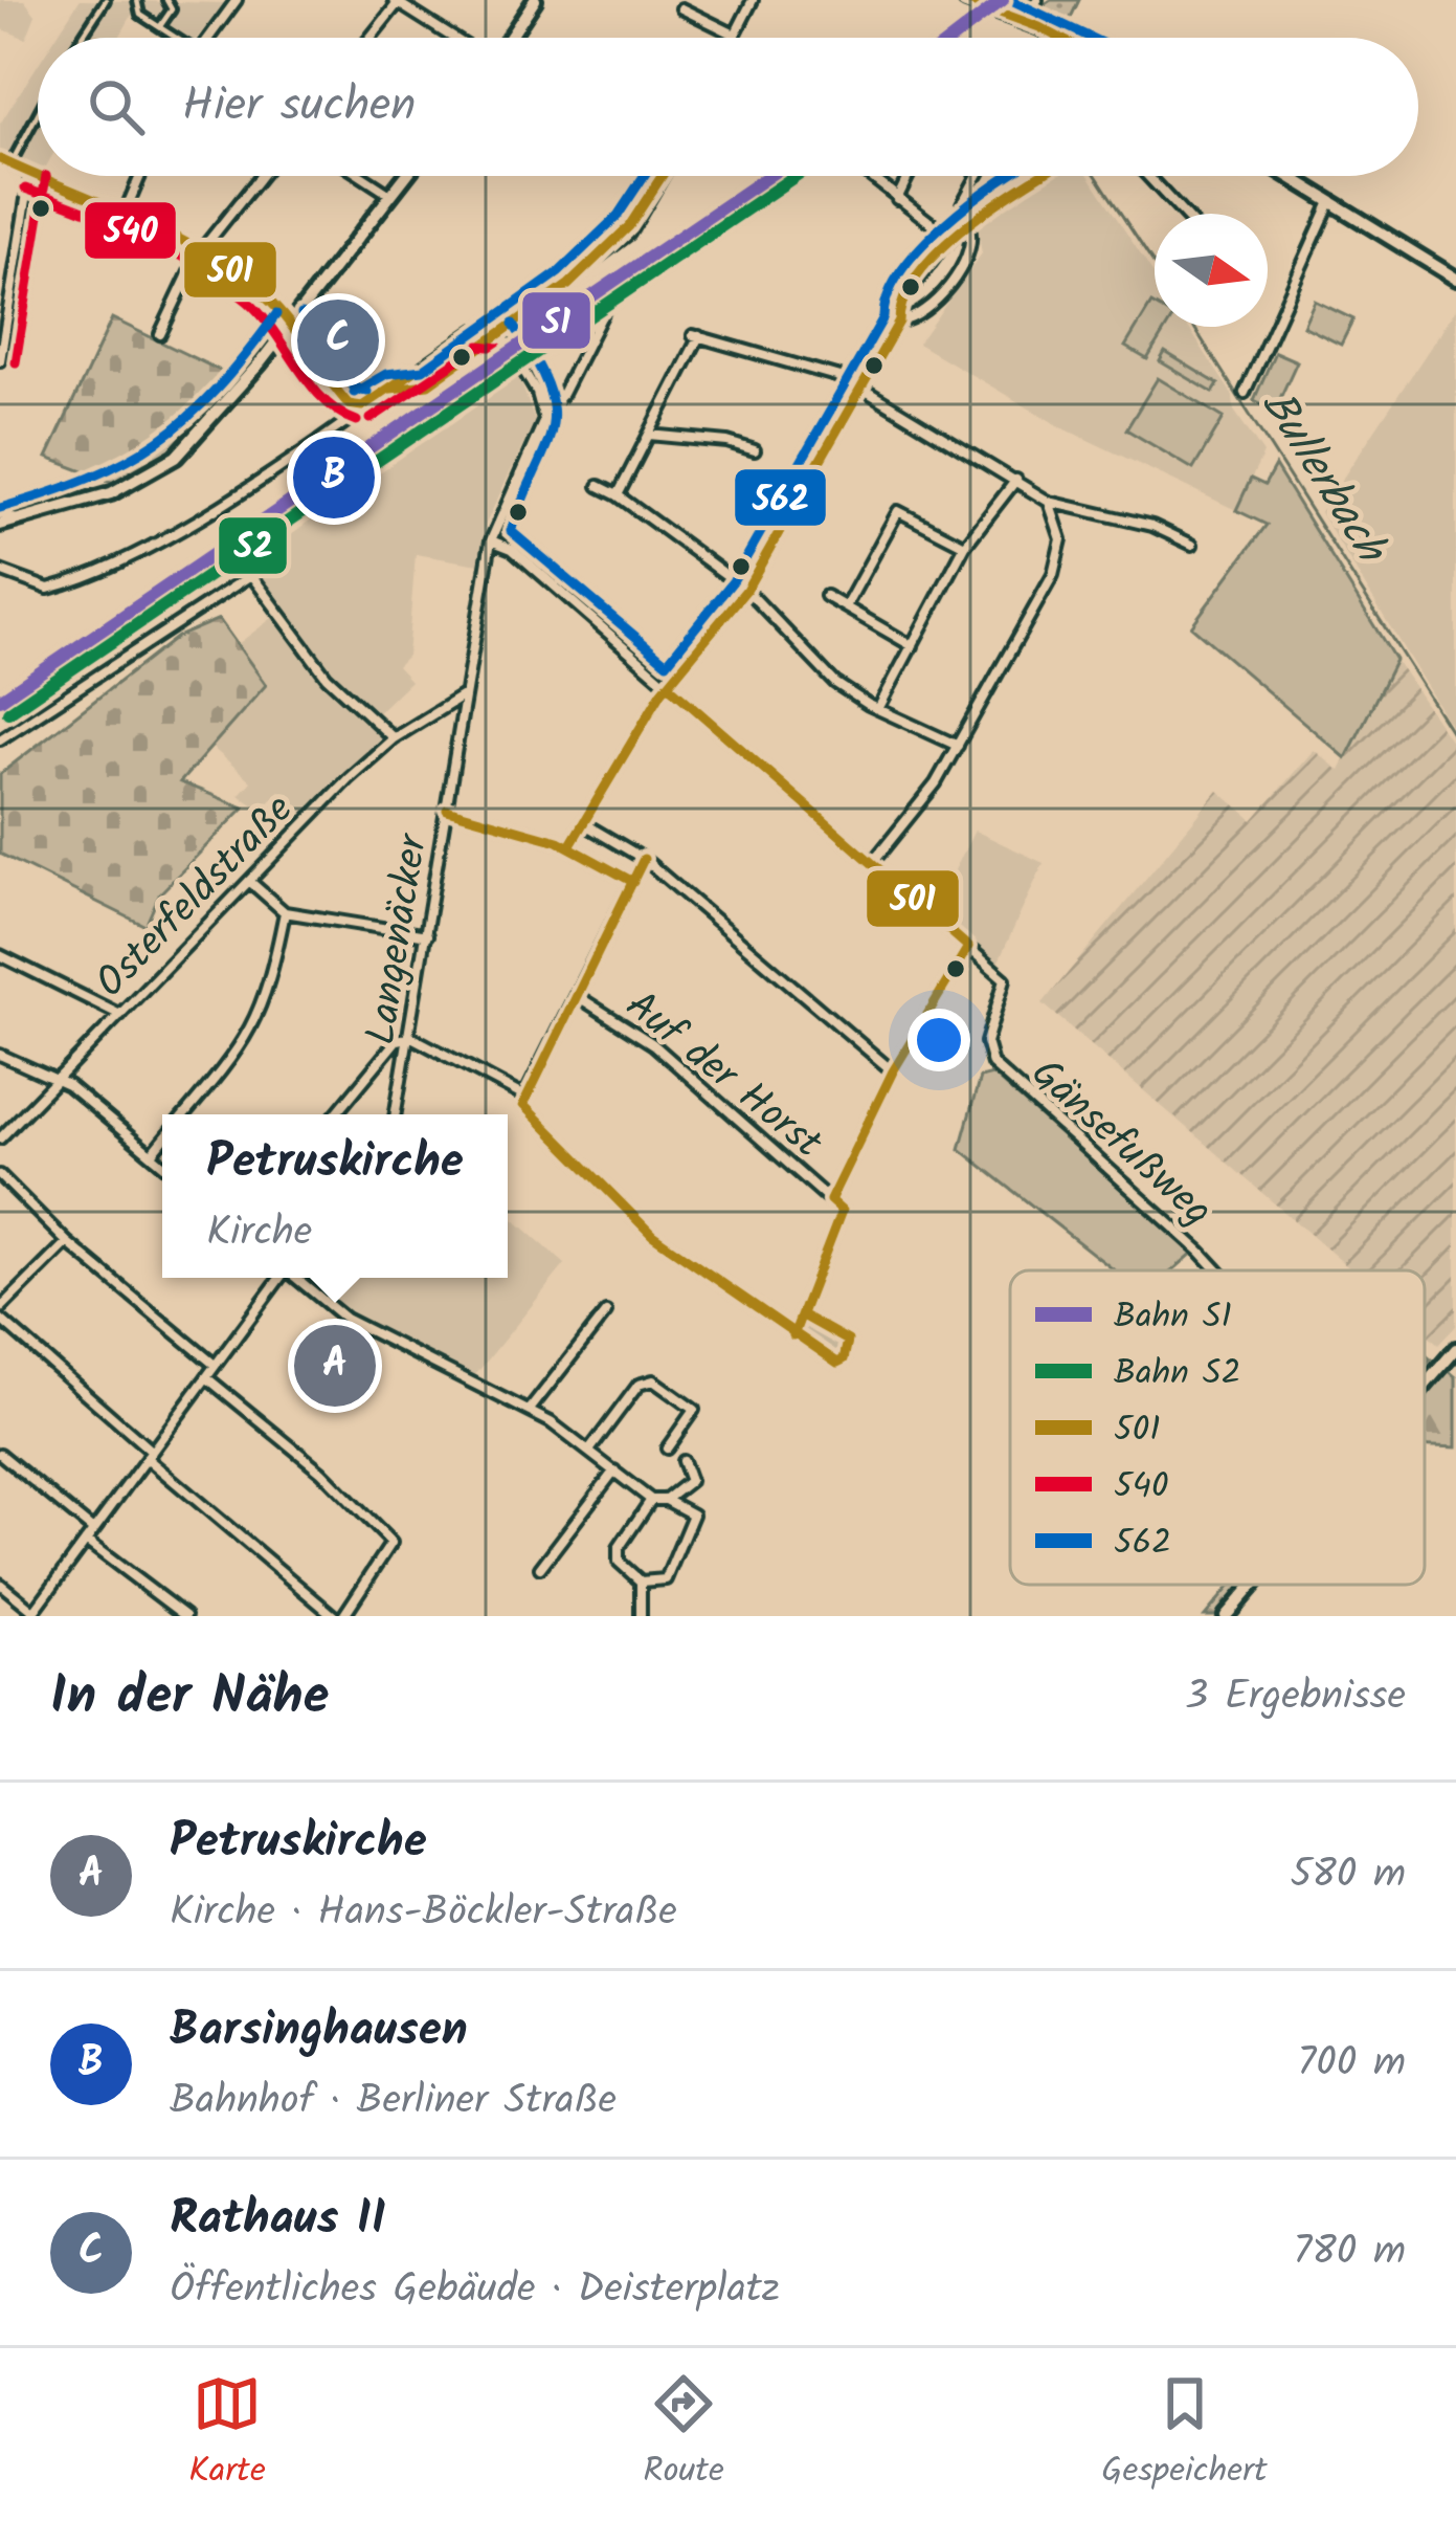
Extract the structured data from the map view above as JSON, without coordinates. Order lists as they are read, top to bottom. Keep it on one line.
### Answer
{"streets":{"street":["Osterfeldstraße","Langenäcker","Auf der Horst","Gänsefußweg"]},"crossings":[["Osterfeldstraße","Langenäcker"],["Langenäcker","Gänsefußweg"]],"water":["Bullerbach"],"lines":["rail line S1","transit line 501","transit line 562","rail line S2","transit line 540"],"legend":["Bahn S1","Bahn S2","501","540","562"],"north":"right","page":{"search":"Hier suchen","pins":["C","B","A"],"popup":["Petruskirche","Kirche"],"heading":["In der Nähe","3 Ergebnisse"],"list":[{"mark":"A","name":"Petruskirche","note":"Kirche · Hans-Böckler-Straße","value":"580 m"},{"mark":"B","name":"Barsinghausen","note":"Bahnhof · Berliner Straße","value":"700 m"},{"mark":"C","name":"Rathaus II","note":"Öffentliches Gebäude · Deisterplatz","value":"780 m"}],"nav":["Karte","Route","Gespeichert"]}}
